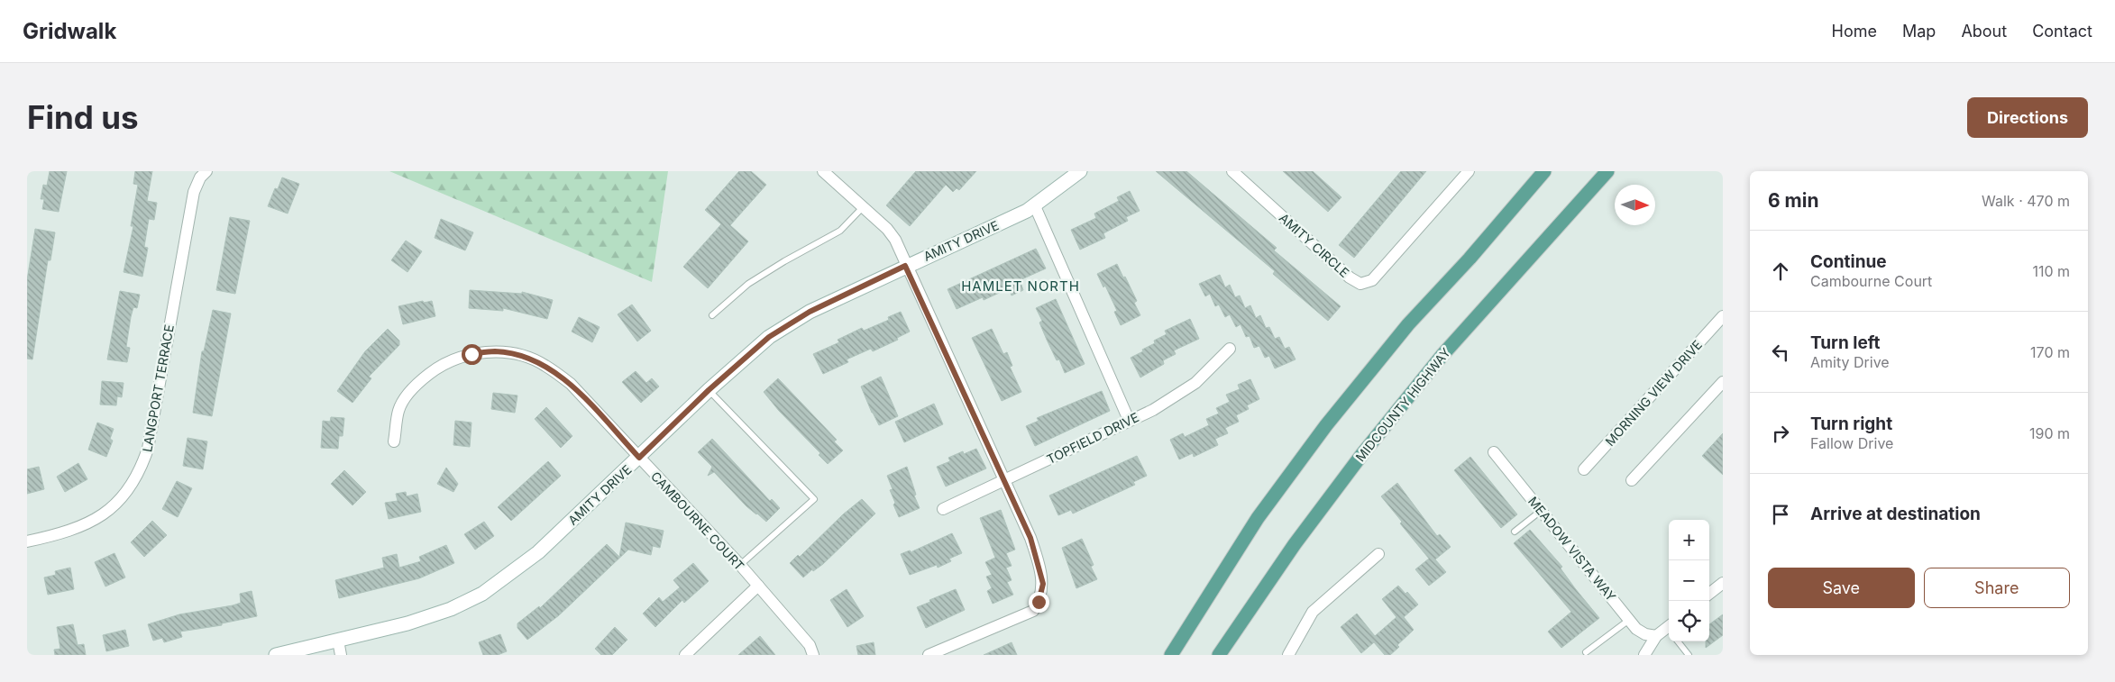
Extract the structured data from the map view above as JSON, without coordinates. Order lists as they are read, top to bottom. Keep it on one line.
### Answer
{"streets":{"main road":["MIDCOUNTY HIGHWAY"],"street":["AMITY DRIVE","AMITY CIRCLE","LANGPORT TERRACE","MORNING VIEW DRIVE","TOPFIELD DRIVE","CAMBOURNE COURT","MEADOW VISTA WAY"]},"crossings":[["AMITY DRIVE","CAMBOURNE COURT"]],"districts":["HAMLET NORTH"],"north":"right","page":{"header":"Gridwalk","nav":["Home","Map","About","Contact"],"buttons":["Directions",["Save","Share"]],"title":"Find us","heading":["6 min","Walk · 470 m"],"list":[["Continue","Cambourne Court","110 m"],["Turn left","Amity Drive","170 m"],["Turn right","Fallow Drive","190 m"],"Arrive at destination"],"map_buttons":["+","−"]}}
